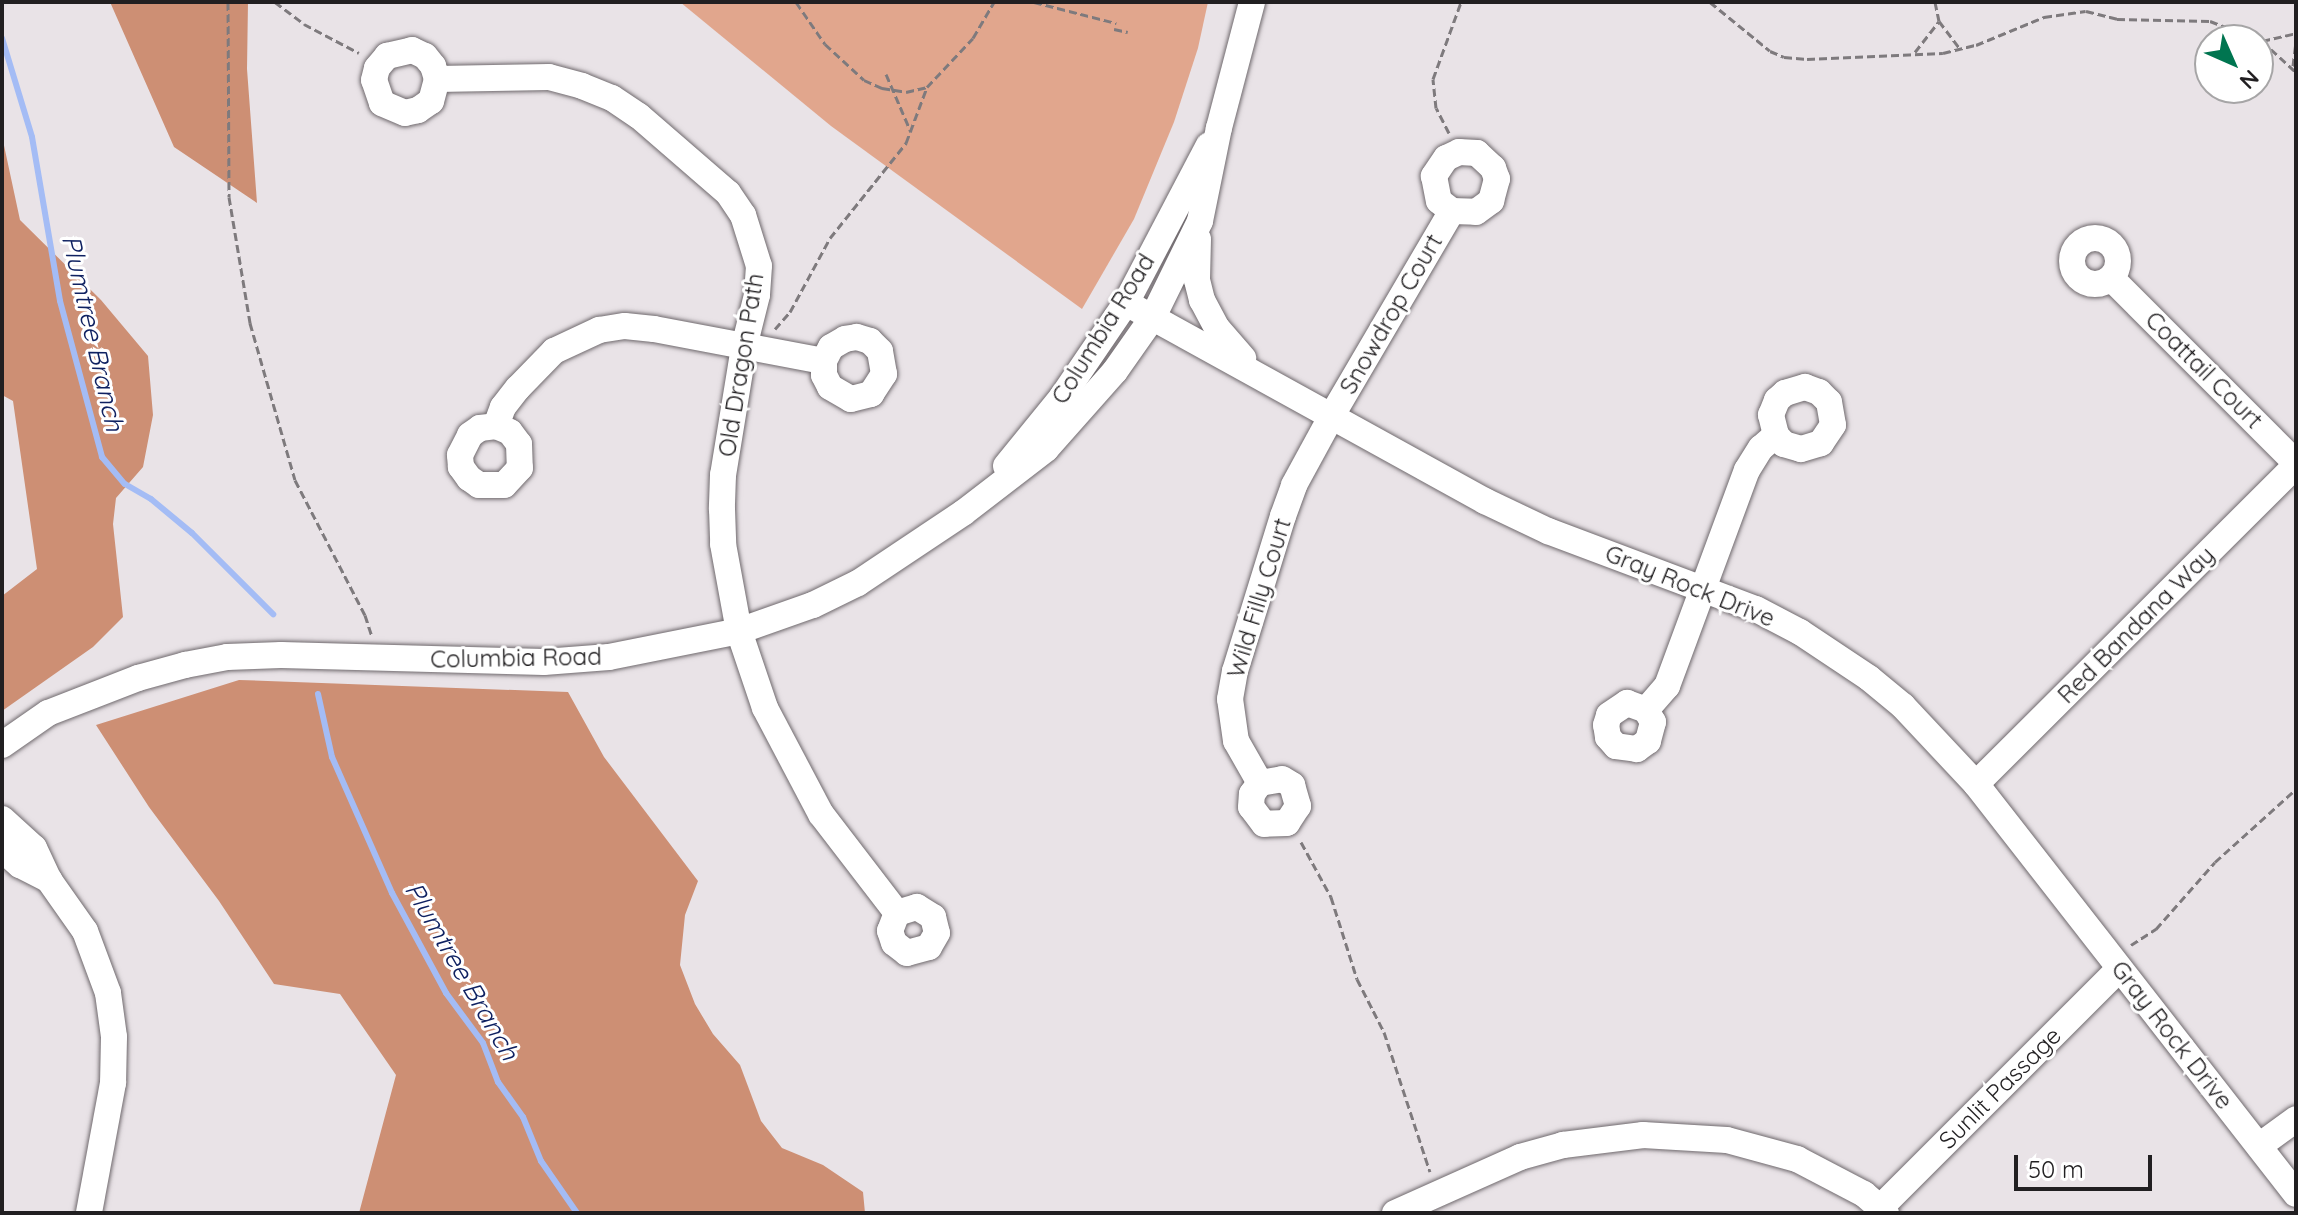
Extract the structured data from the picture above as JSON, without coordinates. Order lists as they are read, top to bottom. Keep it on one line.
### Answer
{"streets":{"street":["Snowdrop Court","Columbia Road","Old Dragon Path","Coattail Court","Gray Rock Drive","Wild Filly Court","Red Bandana Way","Sunlit Passage"]},"crossings":[["Snowdrop Court","Gray Rock Drive"],["Snowdrop Court","Wild Filly Court"],["Columbia Road","Old Dragon Path"],["Columbia Road","Gray Rock Drive"],["Coattail Court","Red Bandana Way"],["Gray Rock Drive","Wild Filly Court"],["Gray Rock Drive","Red Bandana Way"],["Gray Rock Drive","Sunlit Passage"]],"water":["Plumtree Branch"],"scale_bar":"50 m","north":"bottom right"}
